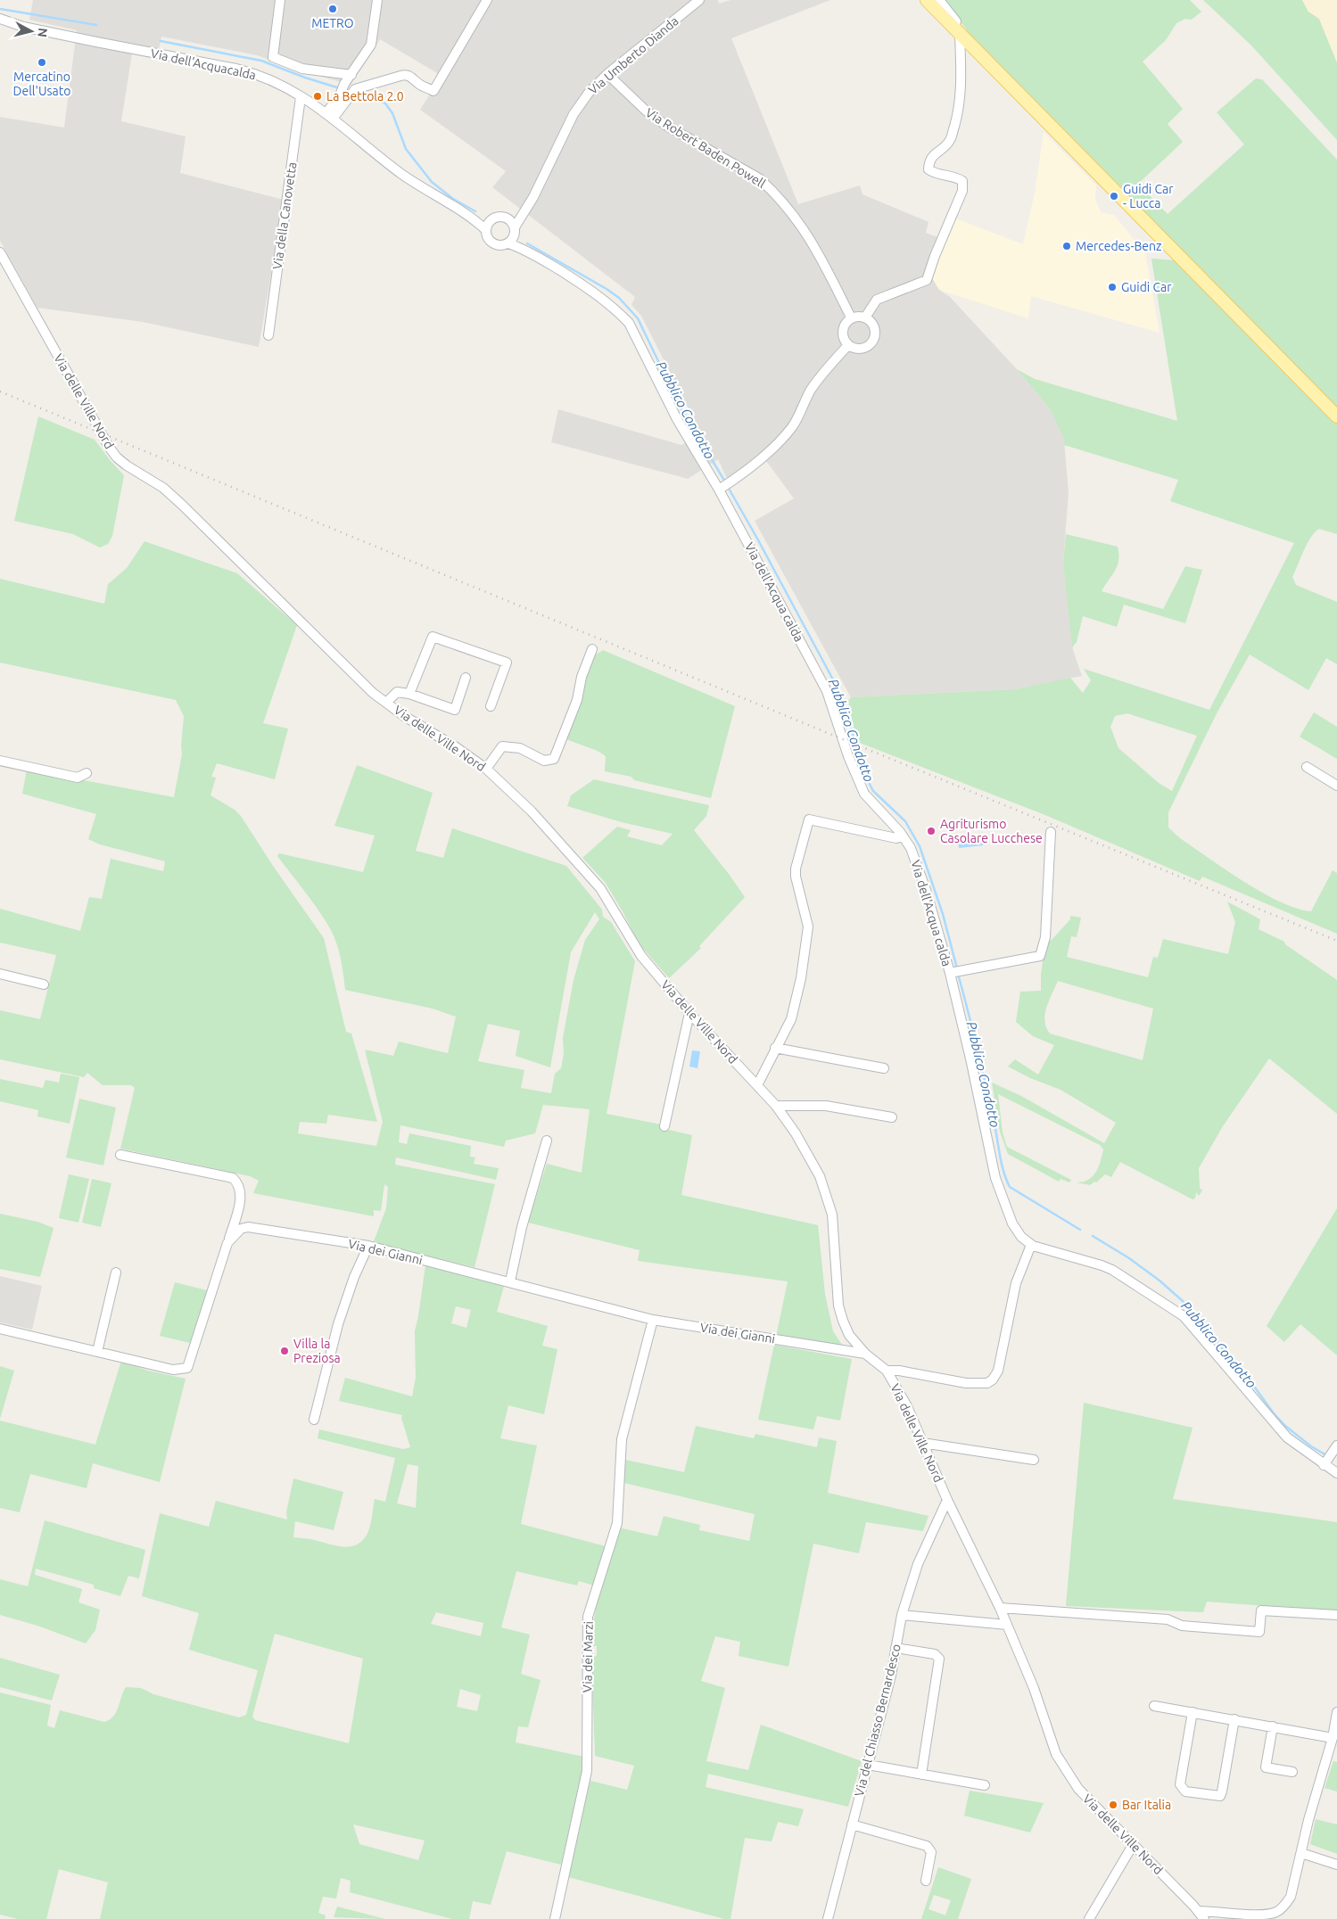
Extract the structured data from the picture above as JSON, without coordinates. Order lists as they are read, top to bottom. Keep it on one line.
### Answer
{"streets":{"street":["Via Umberto Dianda","Via dell'Acquacalda","Via Robert Baden Powell","Via della Canovetta","Via delle Ville Nord","Via dell'Acqua calda","Via dei Gianni","Via dei Marzi","Via del Chiasso Bernardesco"]},"crossings":[["Via Umberto Dianda","Via dell'Acquacalda"],["Via Umberto Dianda","Via Robert Baden Powell"],["Via Umberto Dianda","Via dell'Acqua calda"],["Via dell'Acquacalda","Via della Canovetta"],["Via dell'Acquacalda","Via dell'Acqua calda"],["Via delle Ville Nord","Via dei Gianni"],["Via delle Ville Nord","Via del Chiasso Bernardesco"],["Via dei Gianni","Via dei Marzi"]],"water":["Pubblico Condotto"],"places":["METRO","Mercatino Dell'Usato","La Bettola 2.0","Guidi Car - Lucca","Mercedes-Benz","Guidi Car","Agriturismo Casolare Lucchese","Villa la Preziosa","Bar Italia"],"north":"right"}
